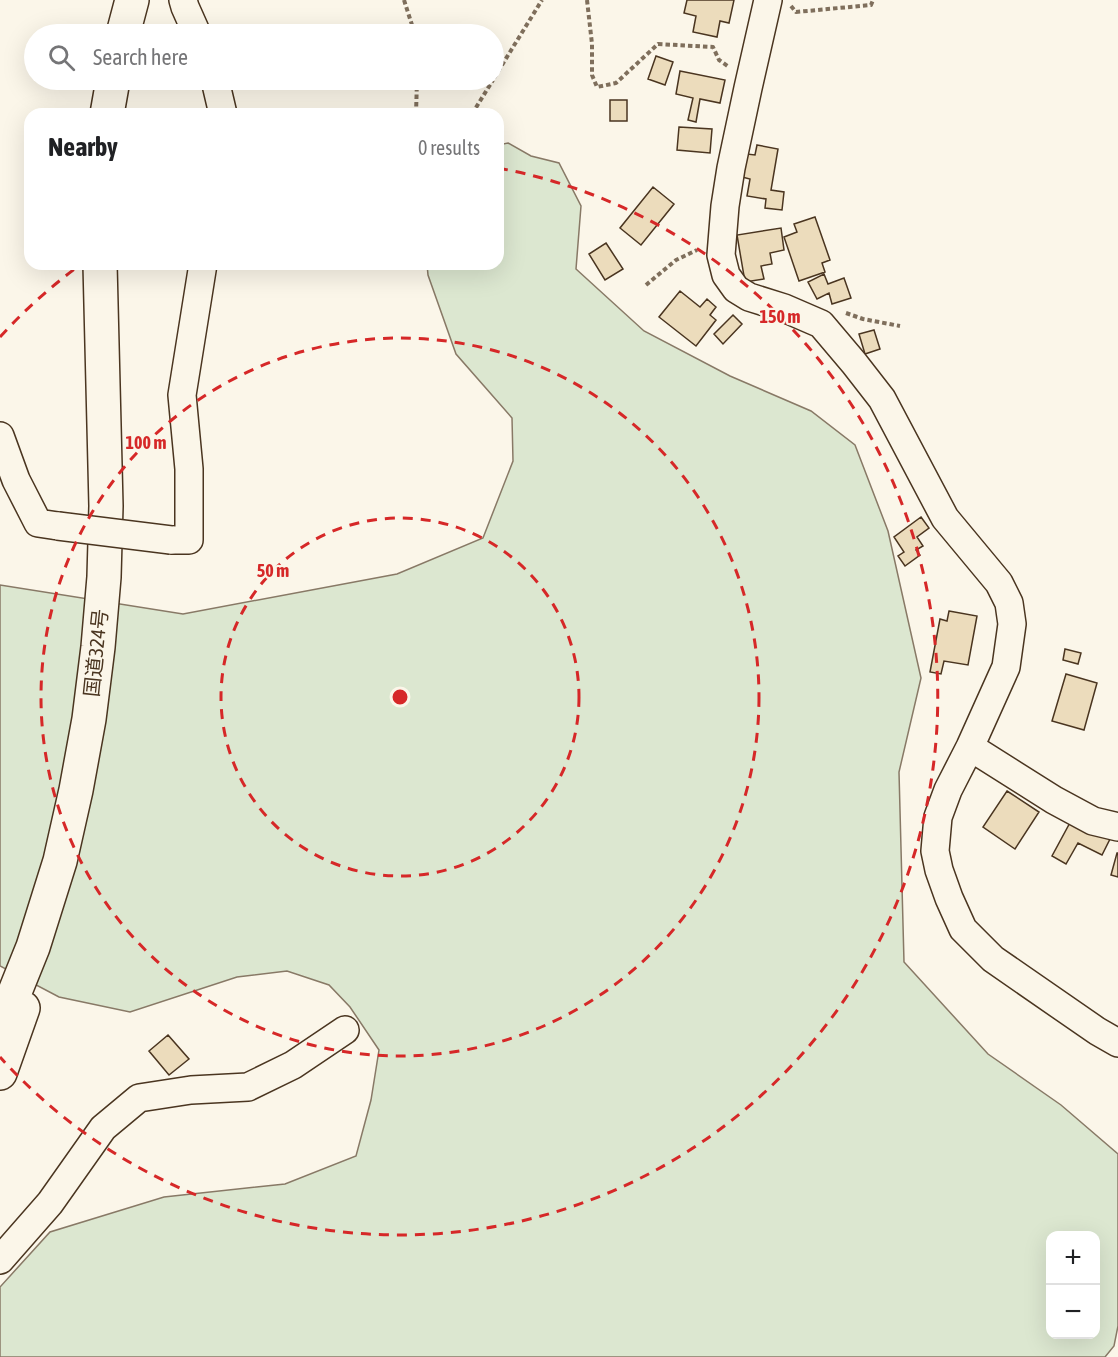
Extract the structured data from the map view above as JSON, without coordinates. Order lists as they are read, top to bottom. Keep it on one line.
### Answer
{"streets":{"highway":["国道324号"]},"page":{"search":"Search here","heading":["Nearby","0 results"],"map_buttons":["+","−"]},"rings":["150 m","100 m","50 m"]}
